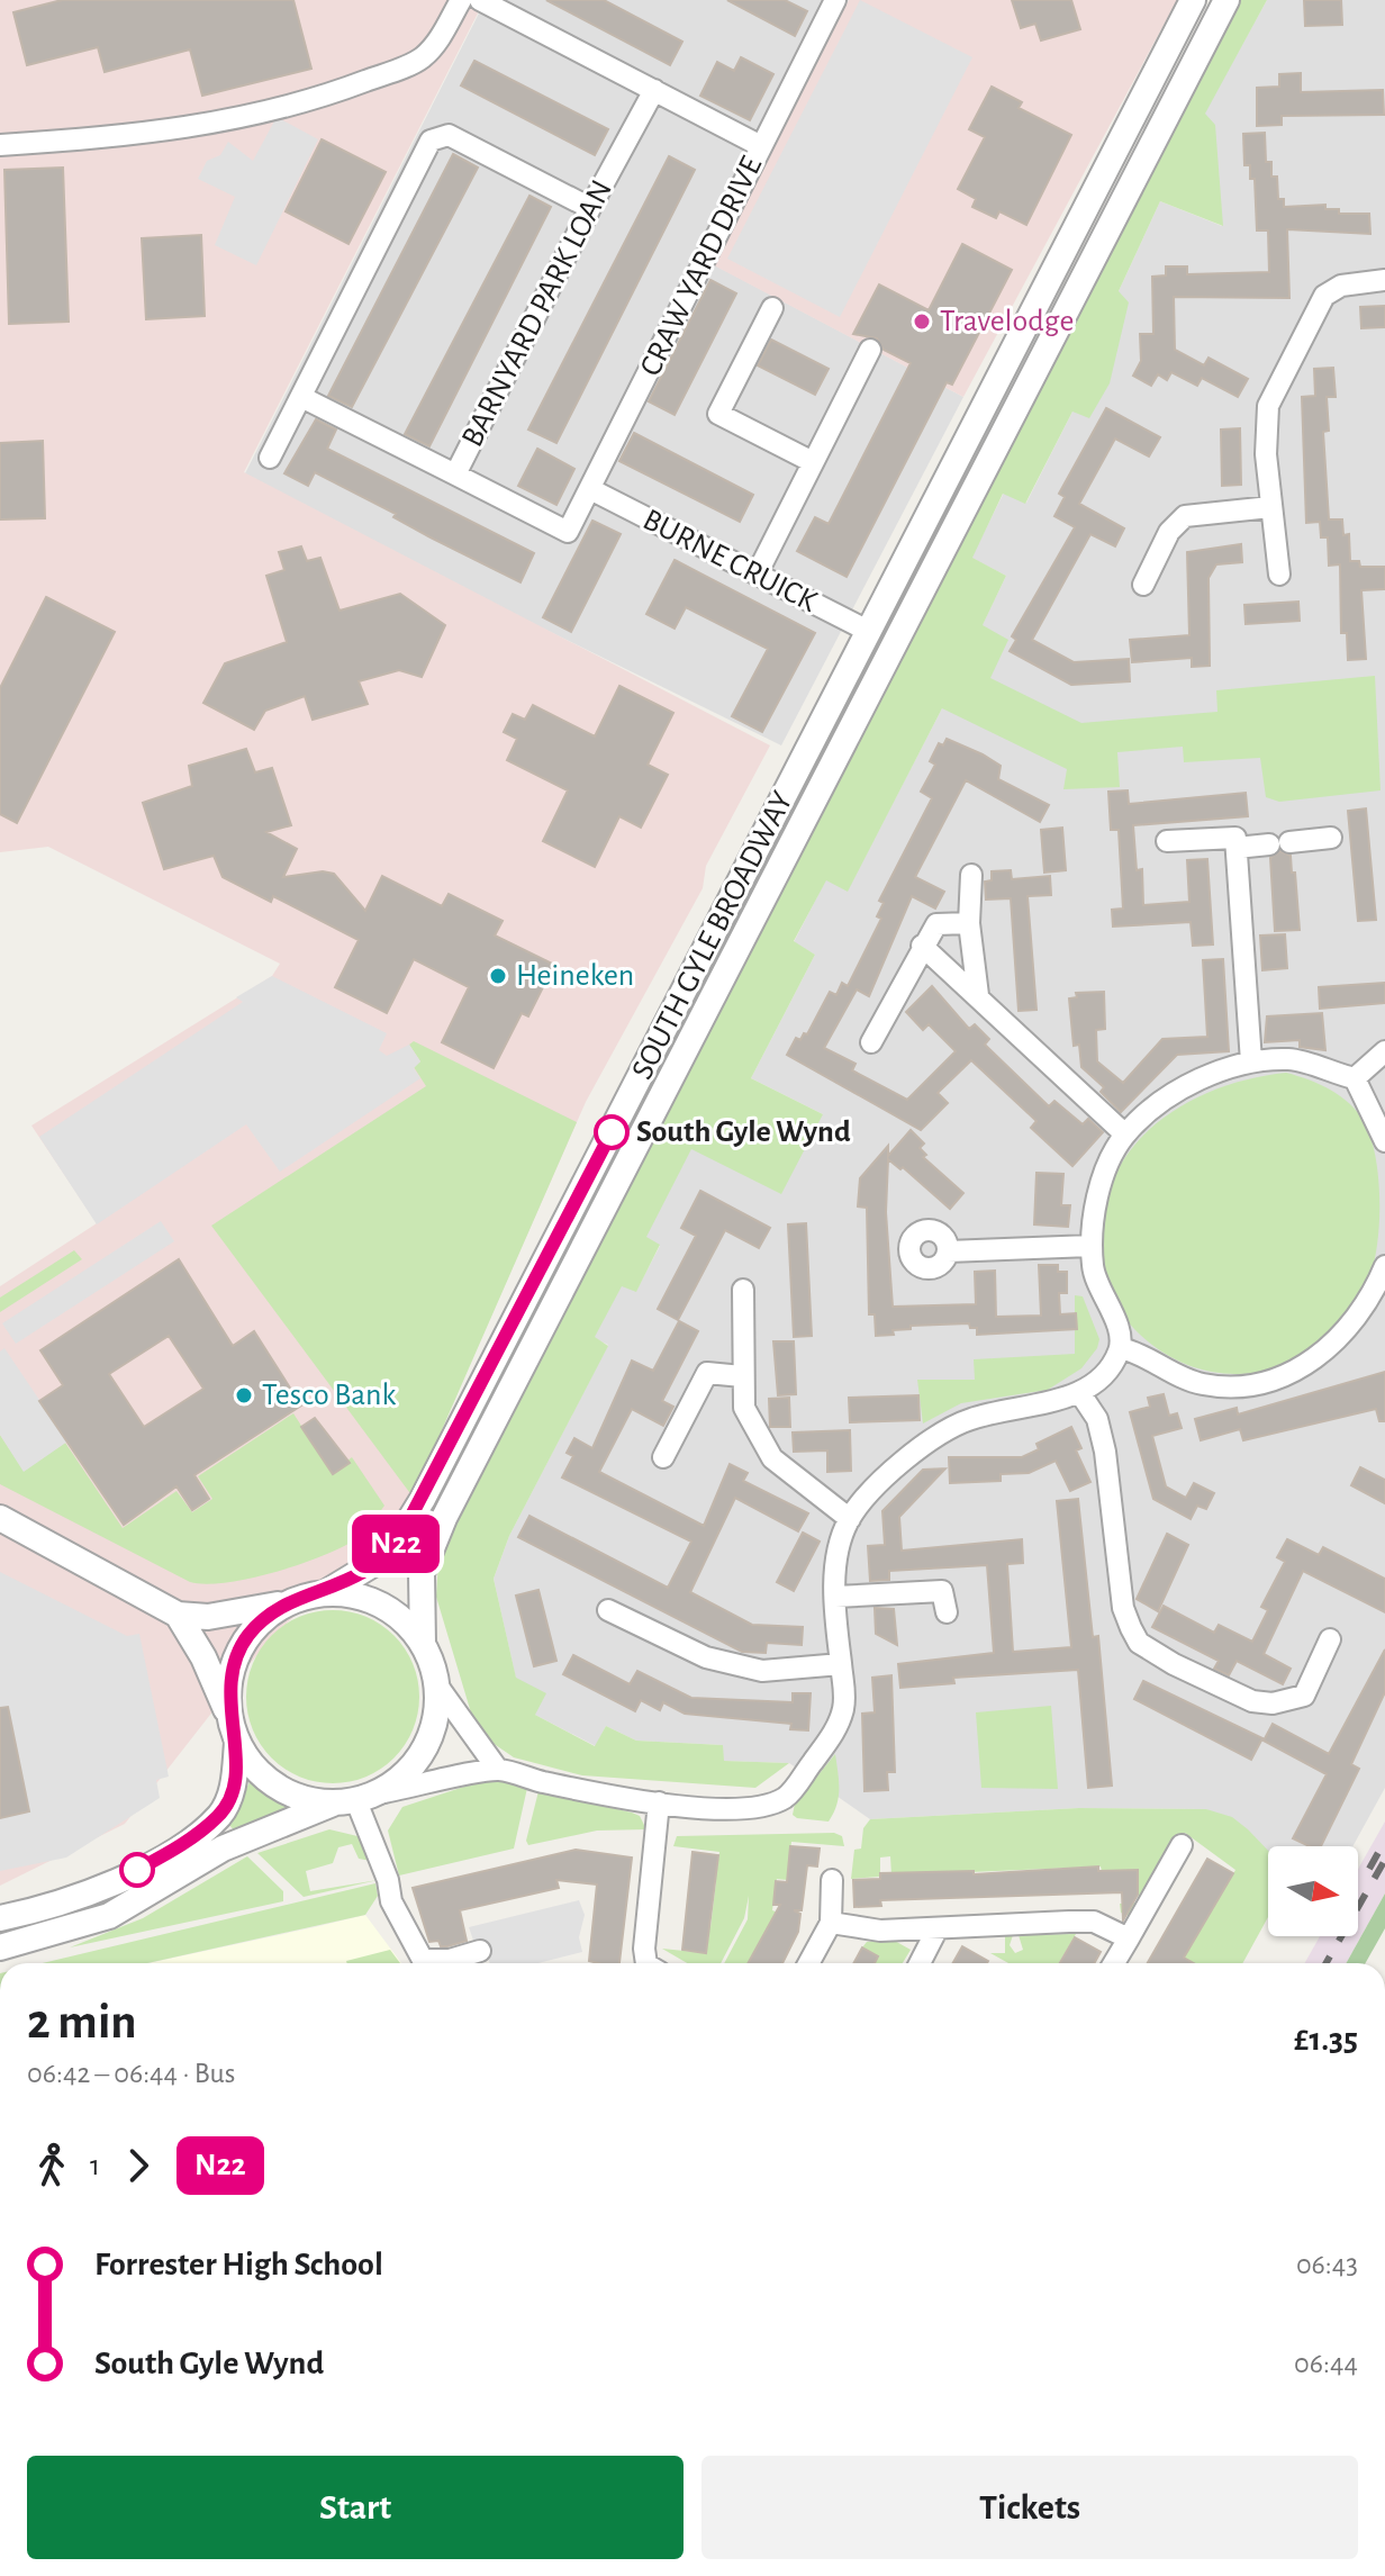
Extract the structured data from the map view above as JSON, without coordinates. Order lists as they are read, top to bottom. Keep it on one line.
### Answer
{"streets":{"street":["CRAW YARD DRIVE","BARNYARD PARK LOAN","BURNE CRUICK","SOUTH GYLE BROADWAY"]},"crossings":[["CRAW YARD DRIVE","BARNYARD PARK LOAN"],["CRAW YARD DRIVE","BURNE CRUICK"],["BURNE CRUICK","SOUTH GYLE BROADWAY"]],"places":["Travelodge","Heineken","South Gyle Wynd","Tesco Bank"],"lines":["bus line N22"],"north":"right","page":{"on_map":"N22","heading":["2 min","06:42 – 06:44 · Bus","£1.35"],"legs":["1","N22"],"list":[{"name":"Forrester High School","value":"06:43"},{"name":"South Gyle Wynd","value":"06:44"}],"buttons":["Start","Tickets"]}}
